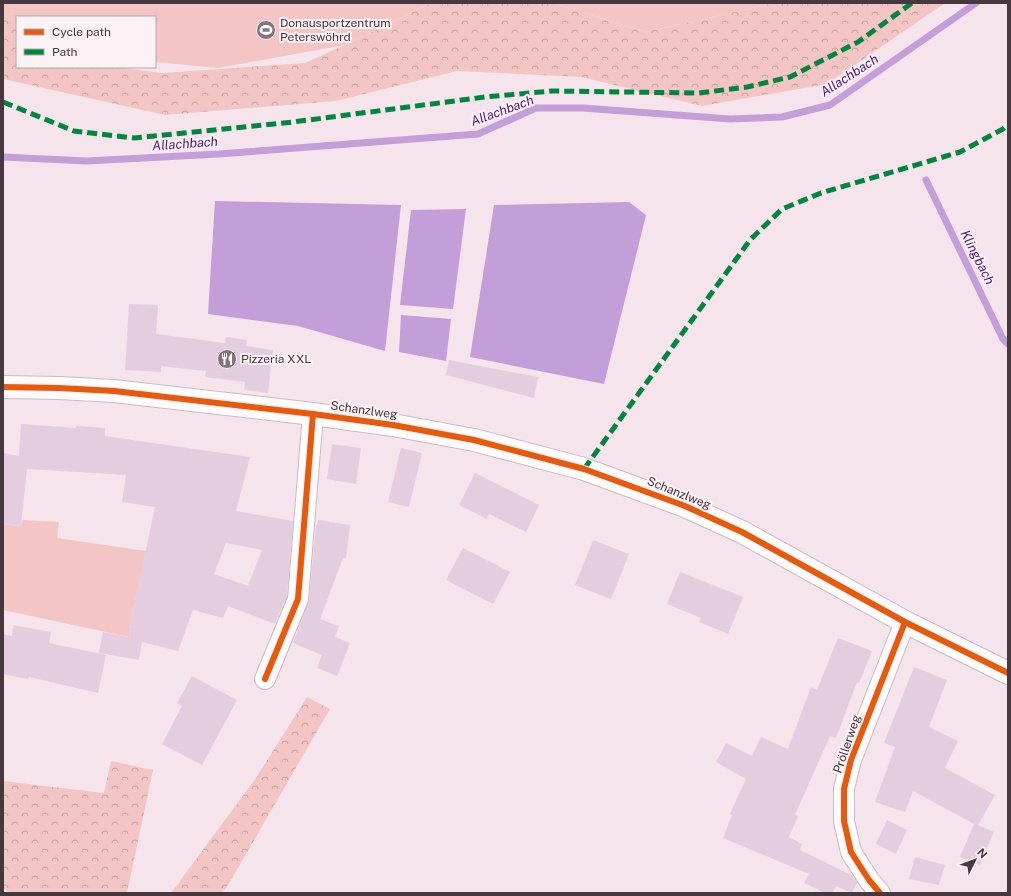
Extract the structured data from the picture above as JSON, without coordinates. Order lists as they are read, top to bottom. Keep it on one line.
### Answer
{"streets":{"street":["Schanzlweg","Pröllerweg"]},"crossings":[["Schanzlweg","Pröllerweg"]],"water":["Allachbach","Klingbach"],"places":{"sports":["Donausportzentrum Peterswöhrd"],"restaurant":["Pizzeria XXL"]},"legend":["Cycle path","Path"],"north":"top right"}
